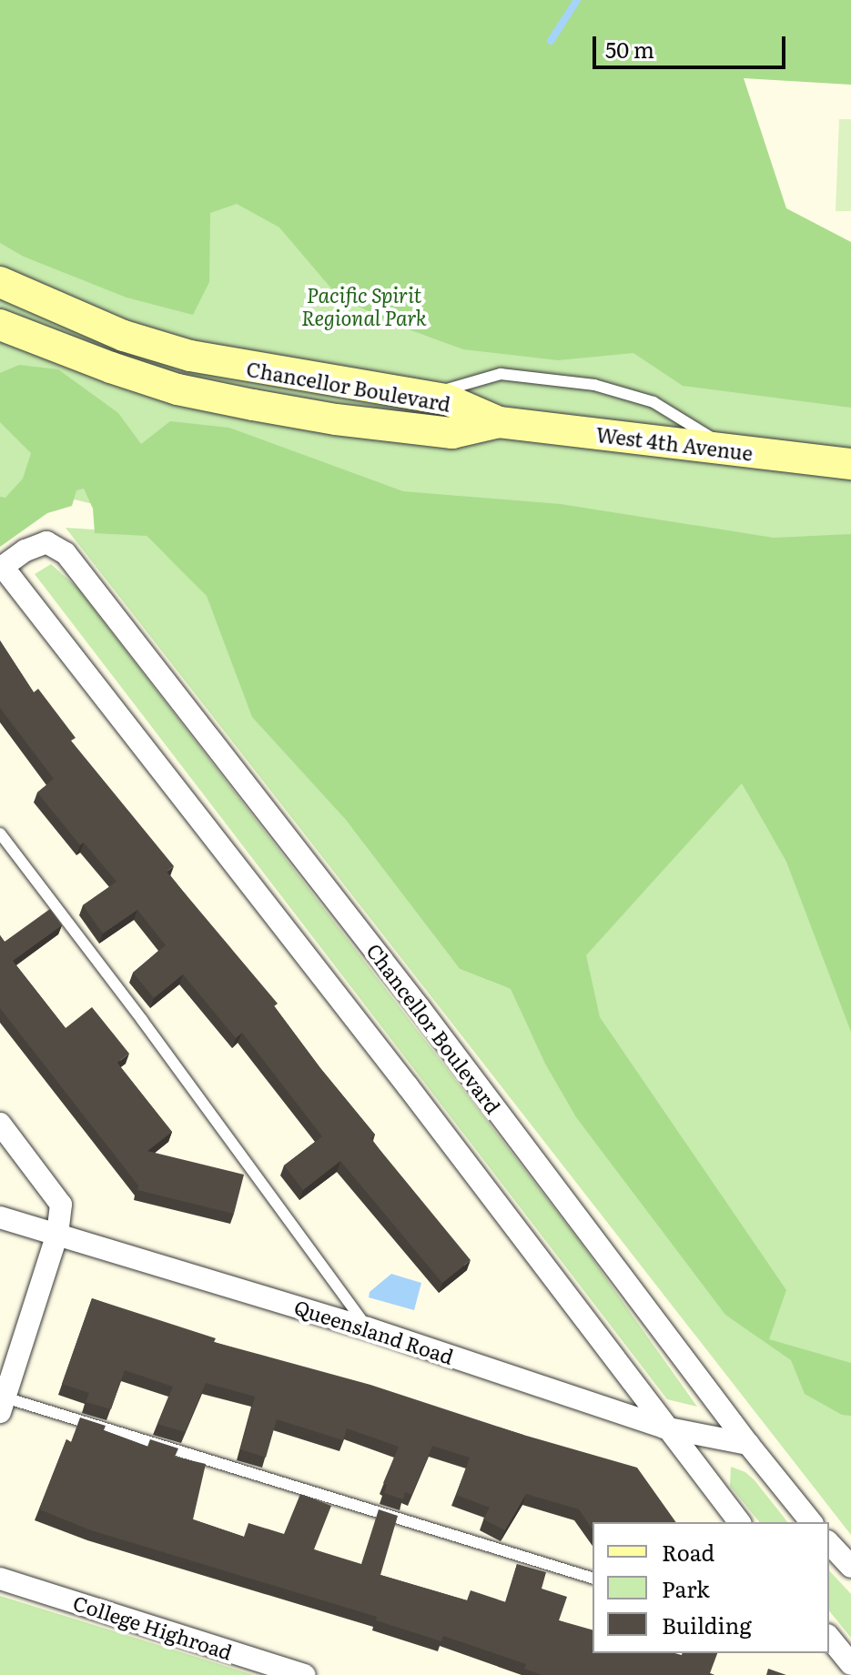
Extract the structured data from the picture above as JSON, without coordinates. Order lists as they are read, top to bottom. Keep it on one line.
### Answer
{"streets":{"main road":["Chancellor Boulevard","West 4th Avenue"],"street":["Queensland Road","College Highroad"]},"crossings":[["Chancellor Boulevard","West 4th Avenue"],["Chancellor Boulevard","Queensland Road"]],"parks":["Pacific Spirit Regional Park"],"legend":["Road","Park","Building"],"scale_bar":"50 m"}
